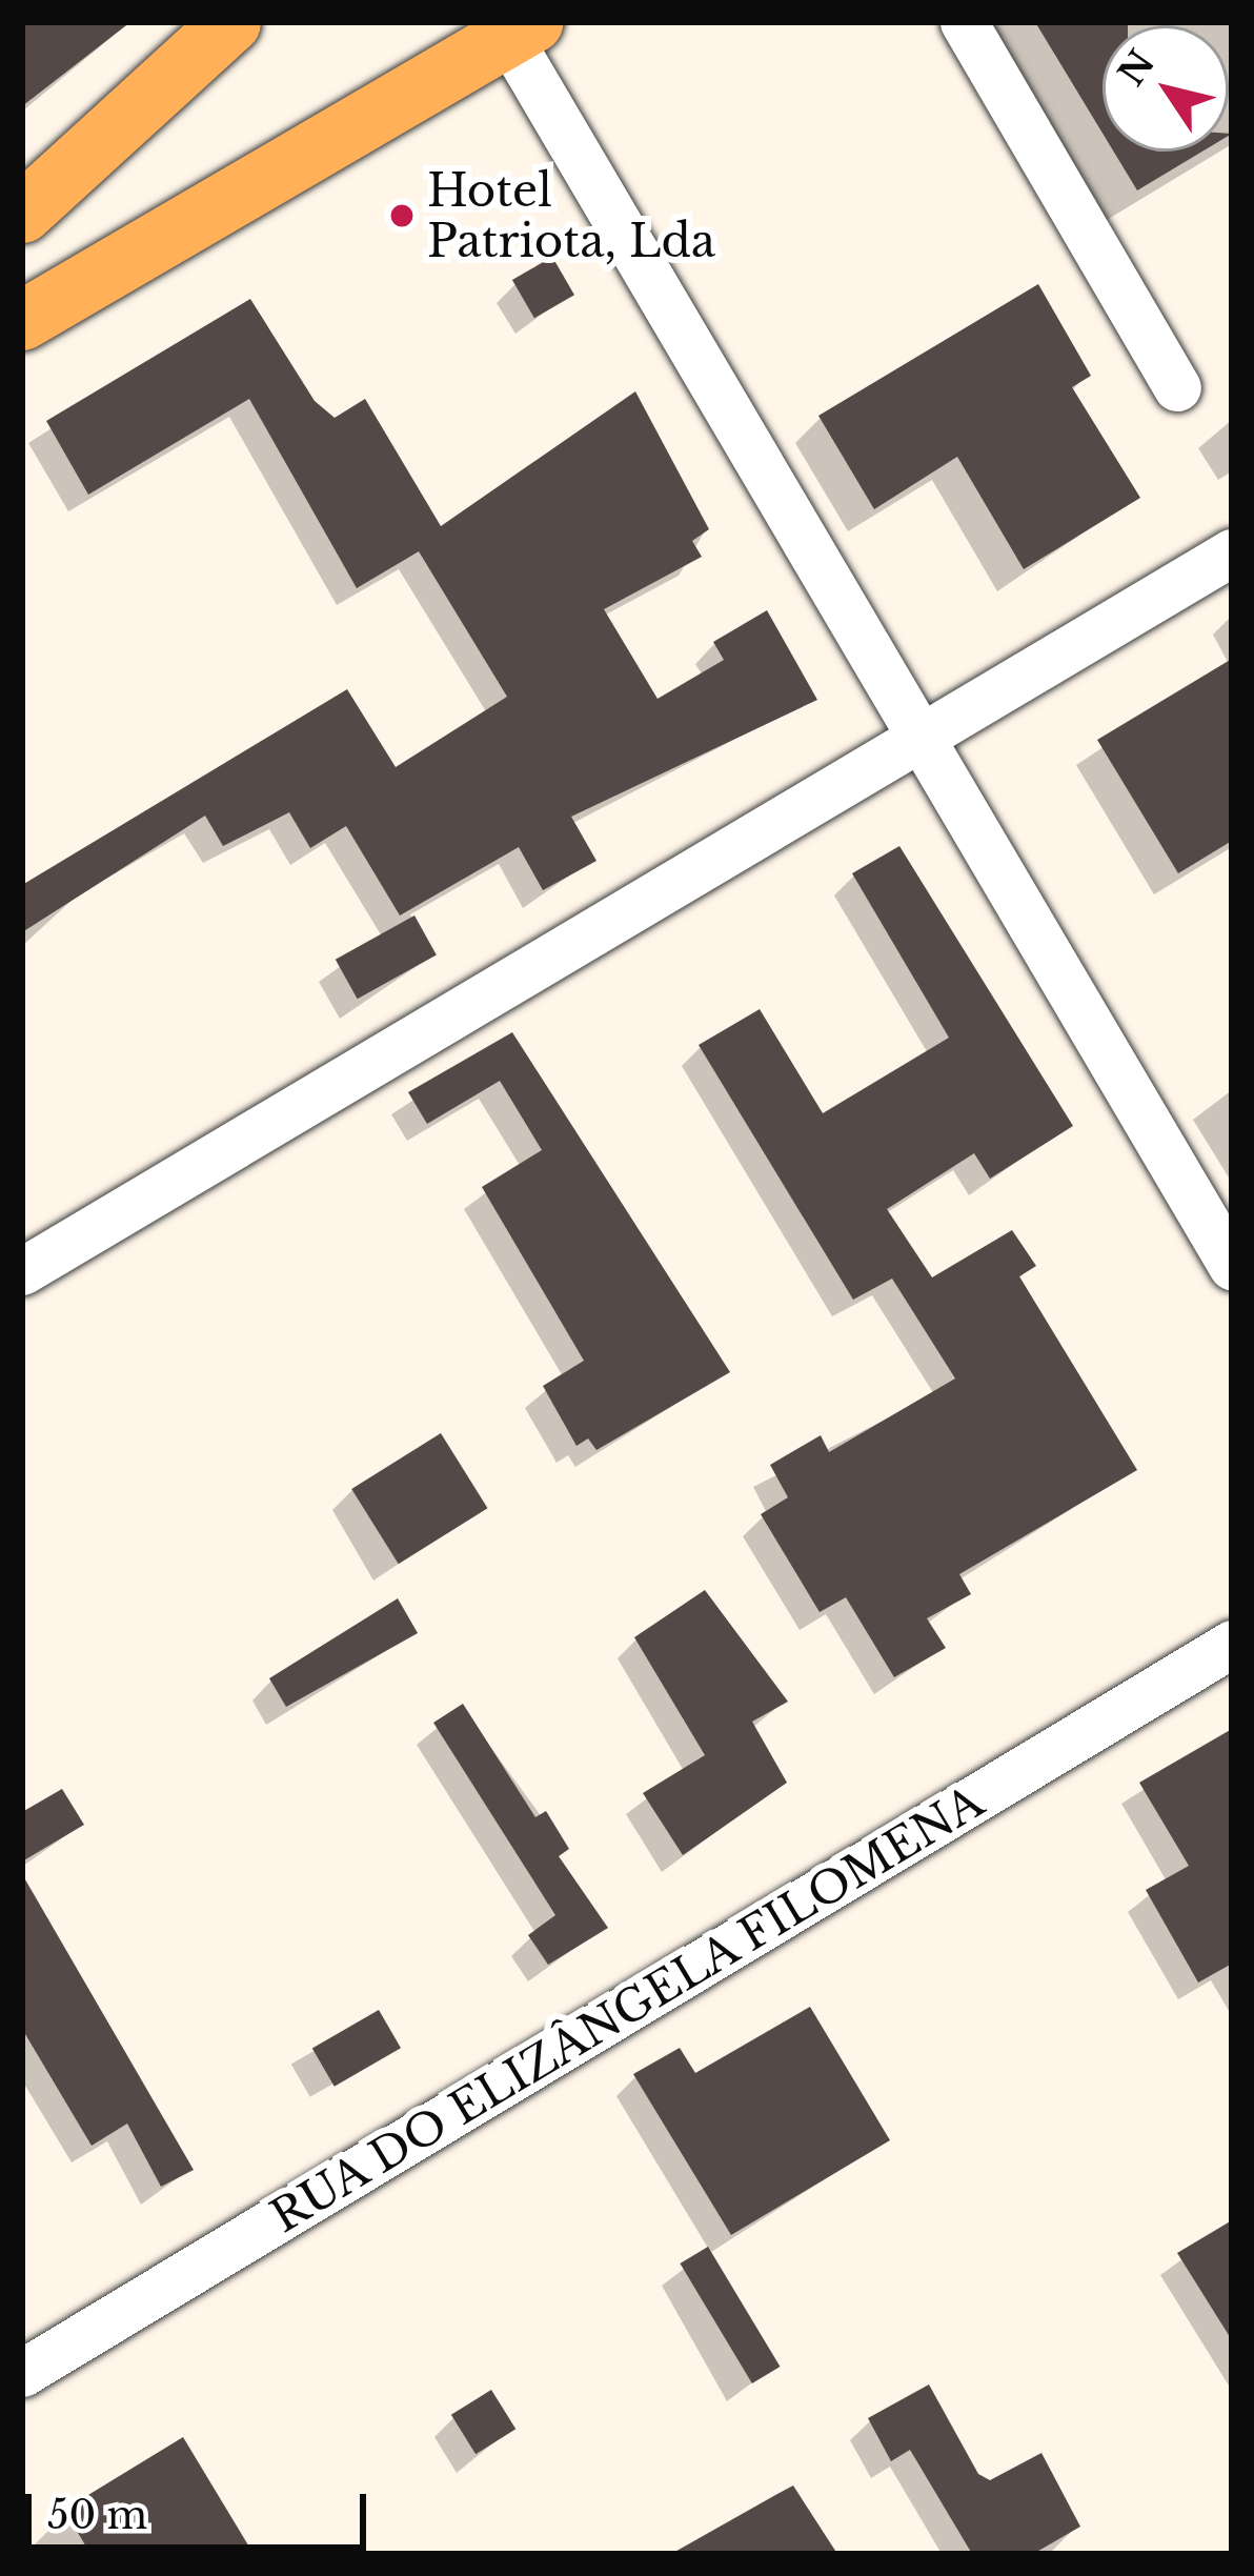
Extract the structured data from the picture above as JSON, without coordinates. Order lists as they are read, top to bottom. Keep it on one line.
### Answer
{"streets":{"street":["RUA DO ELIZÂNGELA FILOMENA"]},"places":["Hotel Patriota, Lda"],"scale_bar":"50 m","north":"top left"}
